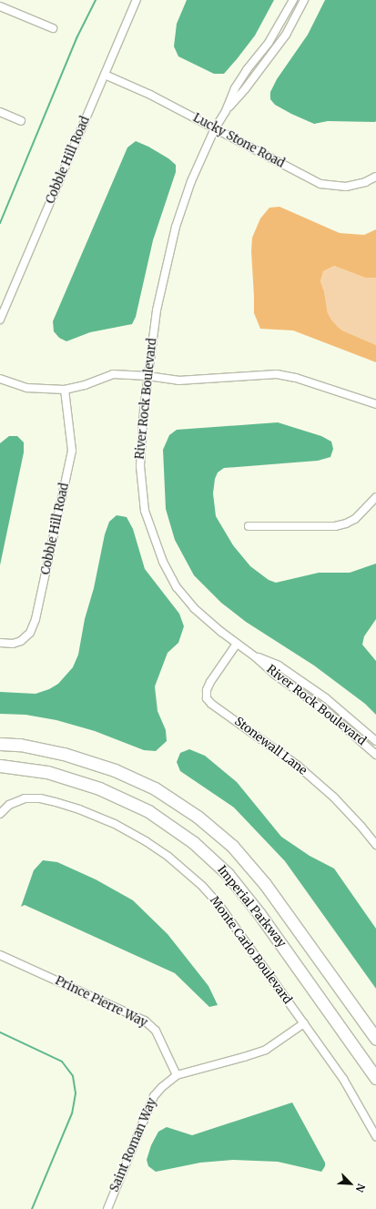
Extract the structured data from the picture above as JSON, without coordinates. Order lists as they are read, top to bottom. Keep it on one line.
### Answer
{"streets":{"main road":["Imperial Parkway"],"street":["Lucky Stone Road","Cobble Hill Road","River Rock Boulevard","Stonewall Lane","Monte Carlo Boulevard","Prince Pierre Way","Saint Roman Way"]},"crossings":[["Lucky Stone Road","Cobble Hill Road"],["Lucky Stone Road","River Rock Boulevard"],["River Rock Boulevard","Stonewall Lane"],["Monte Carlo Boulevard","Saint Roman Way"],["Prince Pierre Way","Saint Roman Way"]],"north":"bottom right"}
